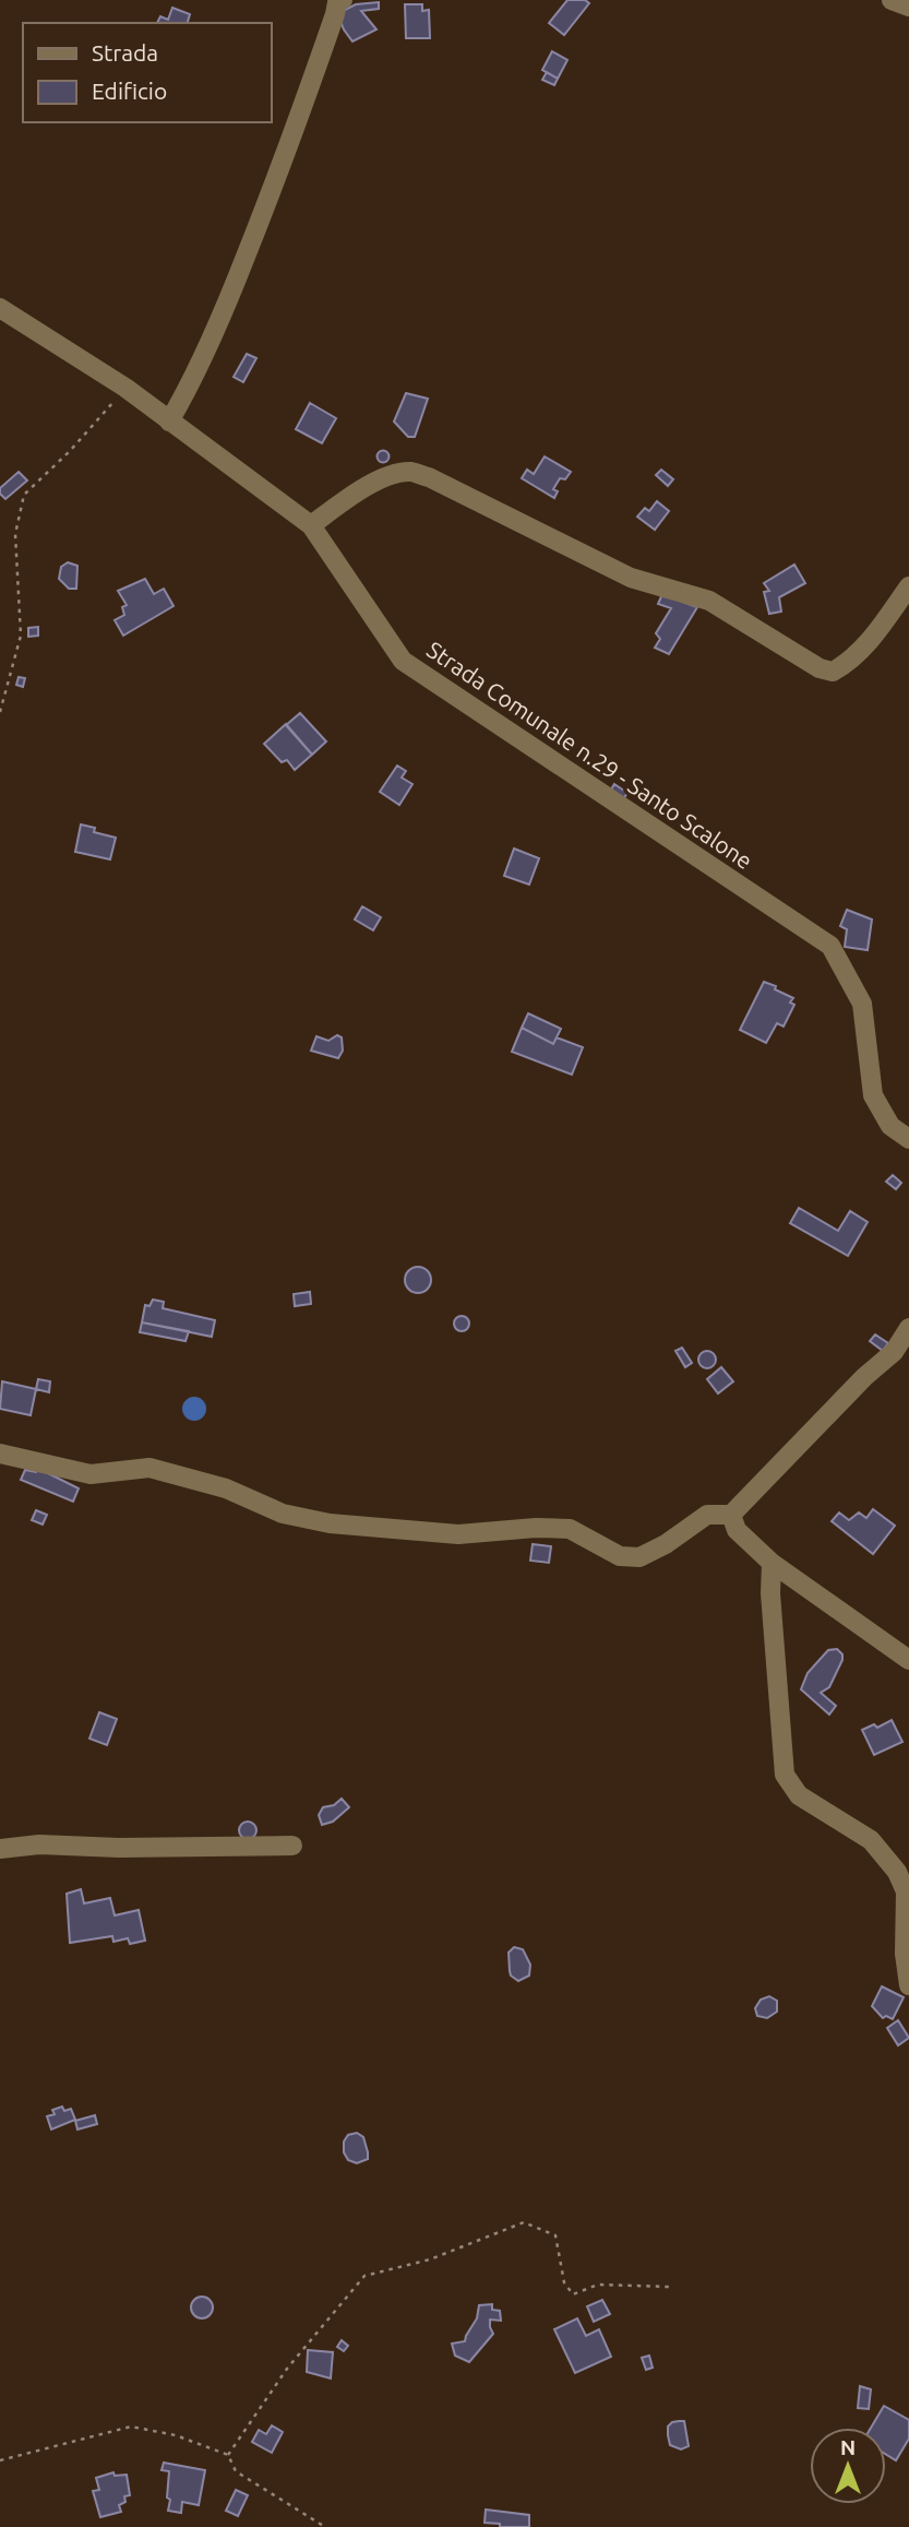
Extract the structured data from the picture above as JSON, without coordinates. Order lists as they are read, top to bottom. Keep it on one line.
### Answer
{"streets":{"street":["Strada Comunale n.29 - Santo Scalone"]},"legend":["Strada","Edificio"],"north":"top"}
